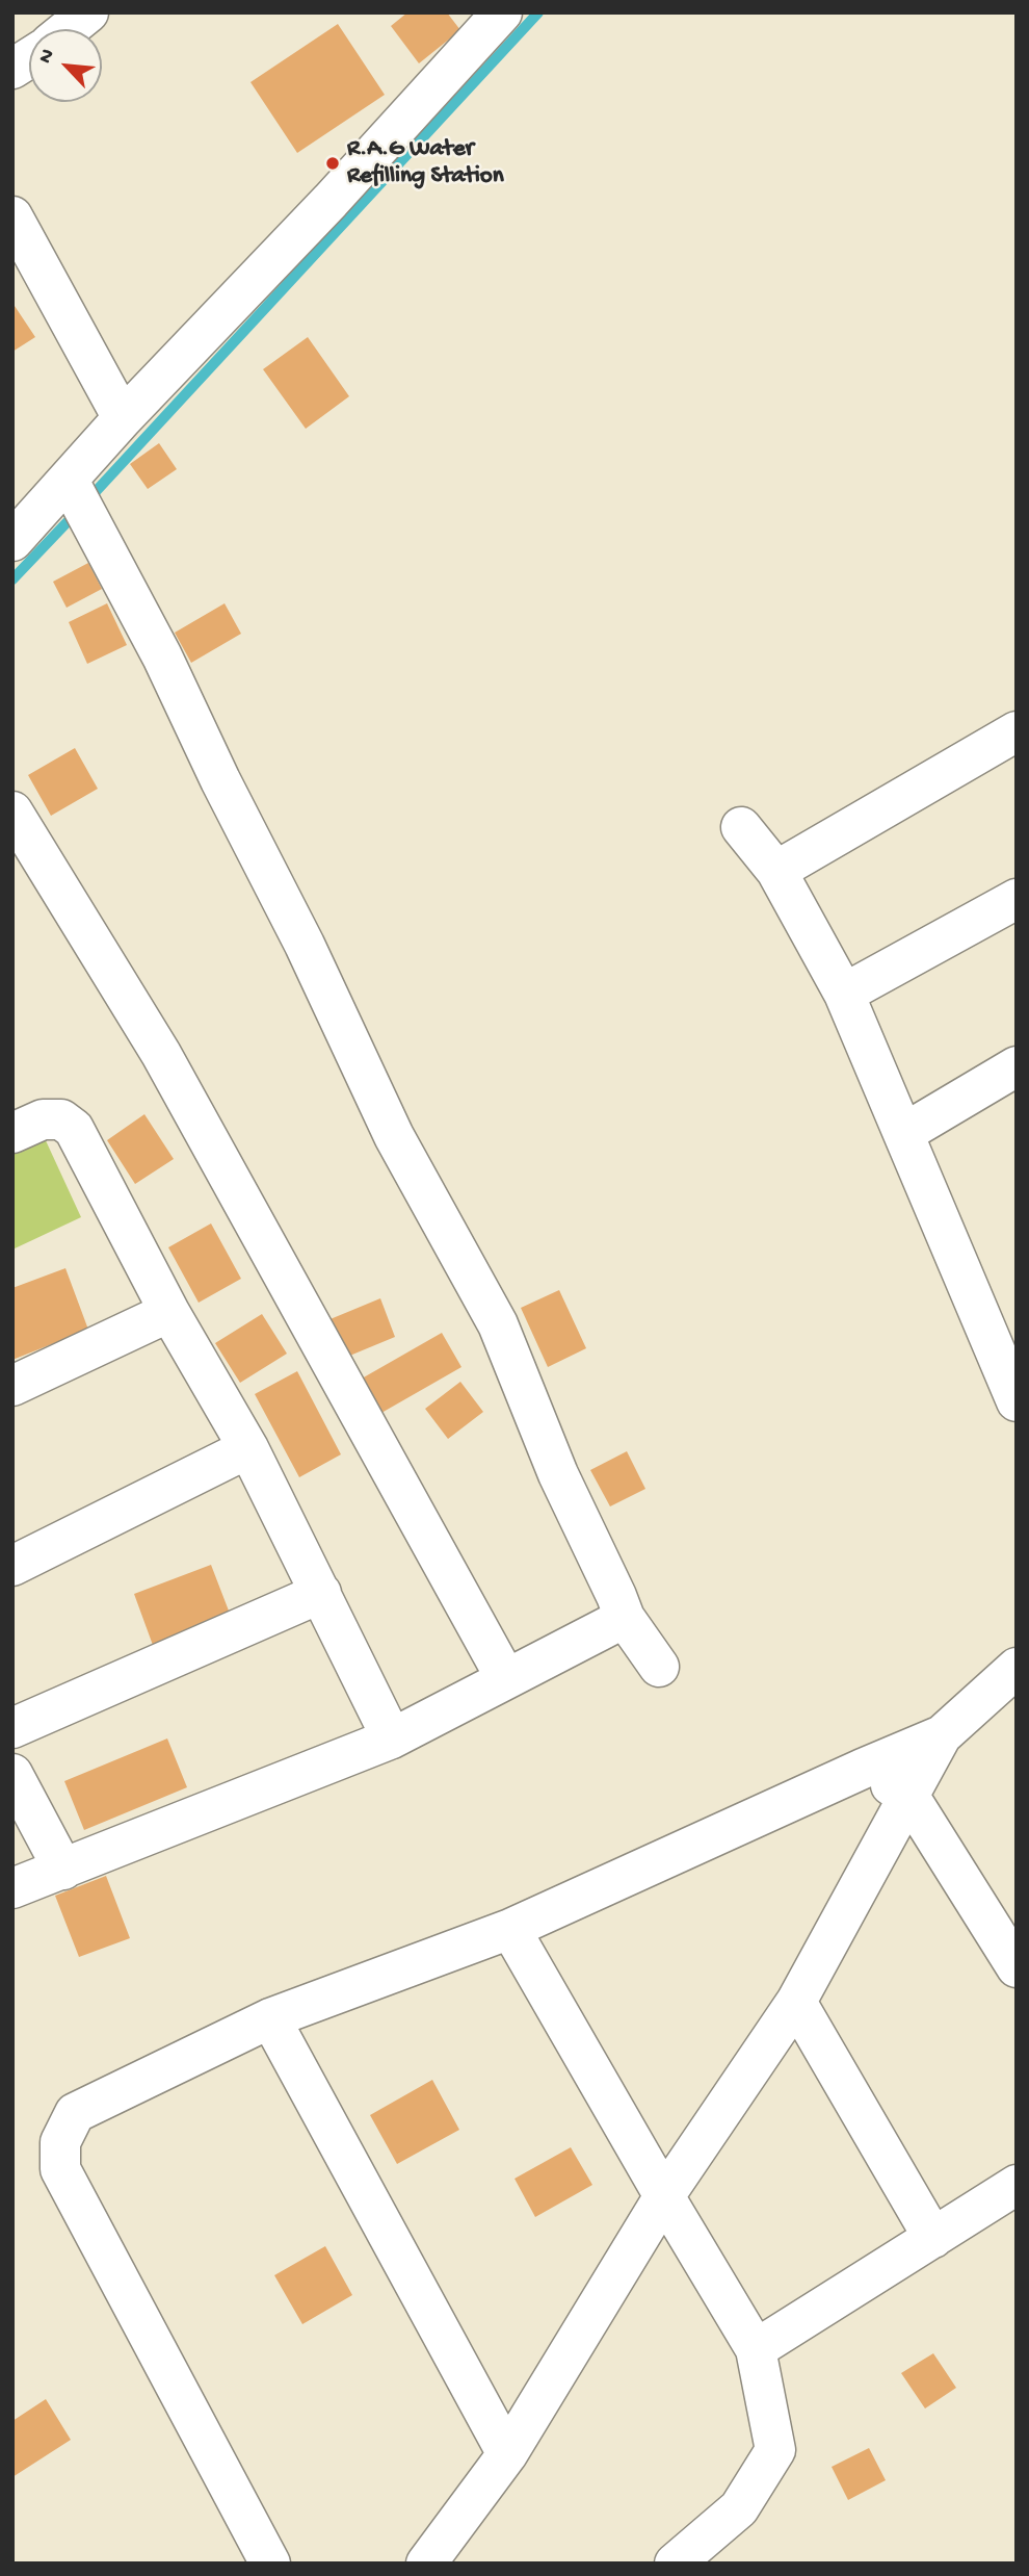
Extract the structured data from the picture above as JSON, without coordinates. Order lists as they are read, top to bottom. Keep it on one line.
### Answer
{"places":["R.A.G Water Refilling Station"],"north":"top left"}
